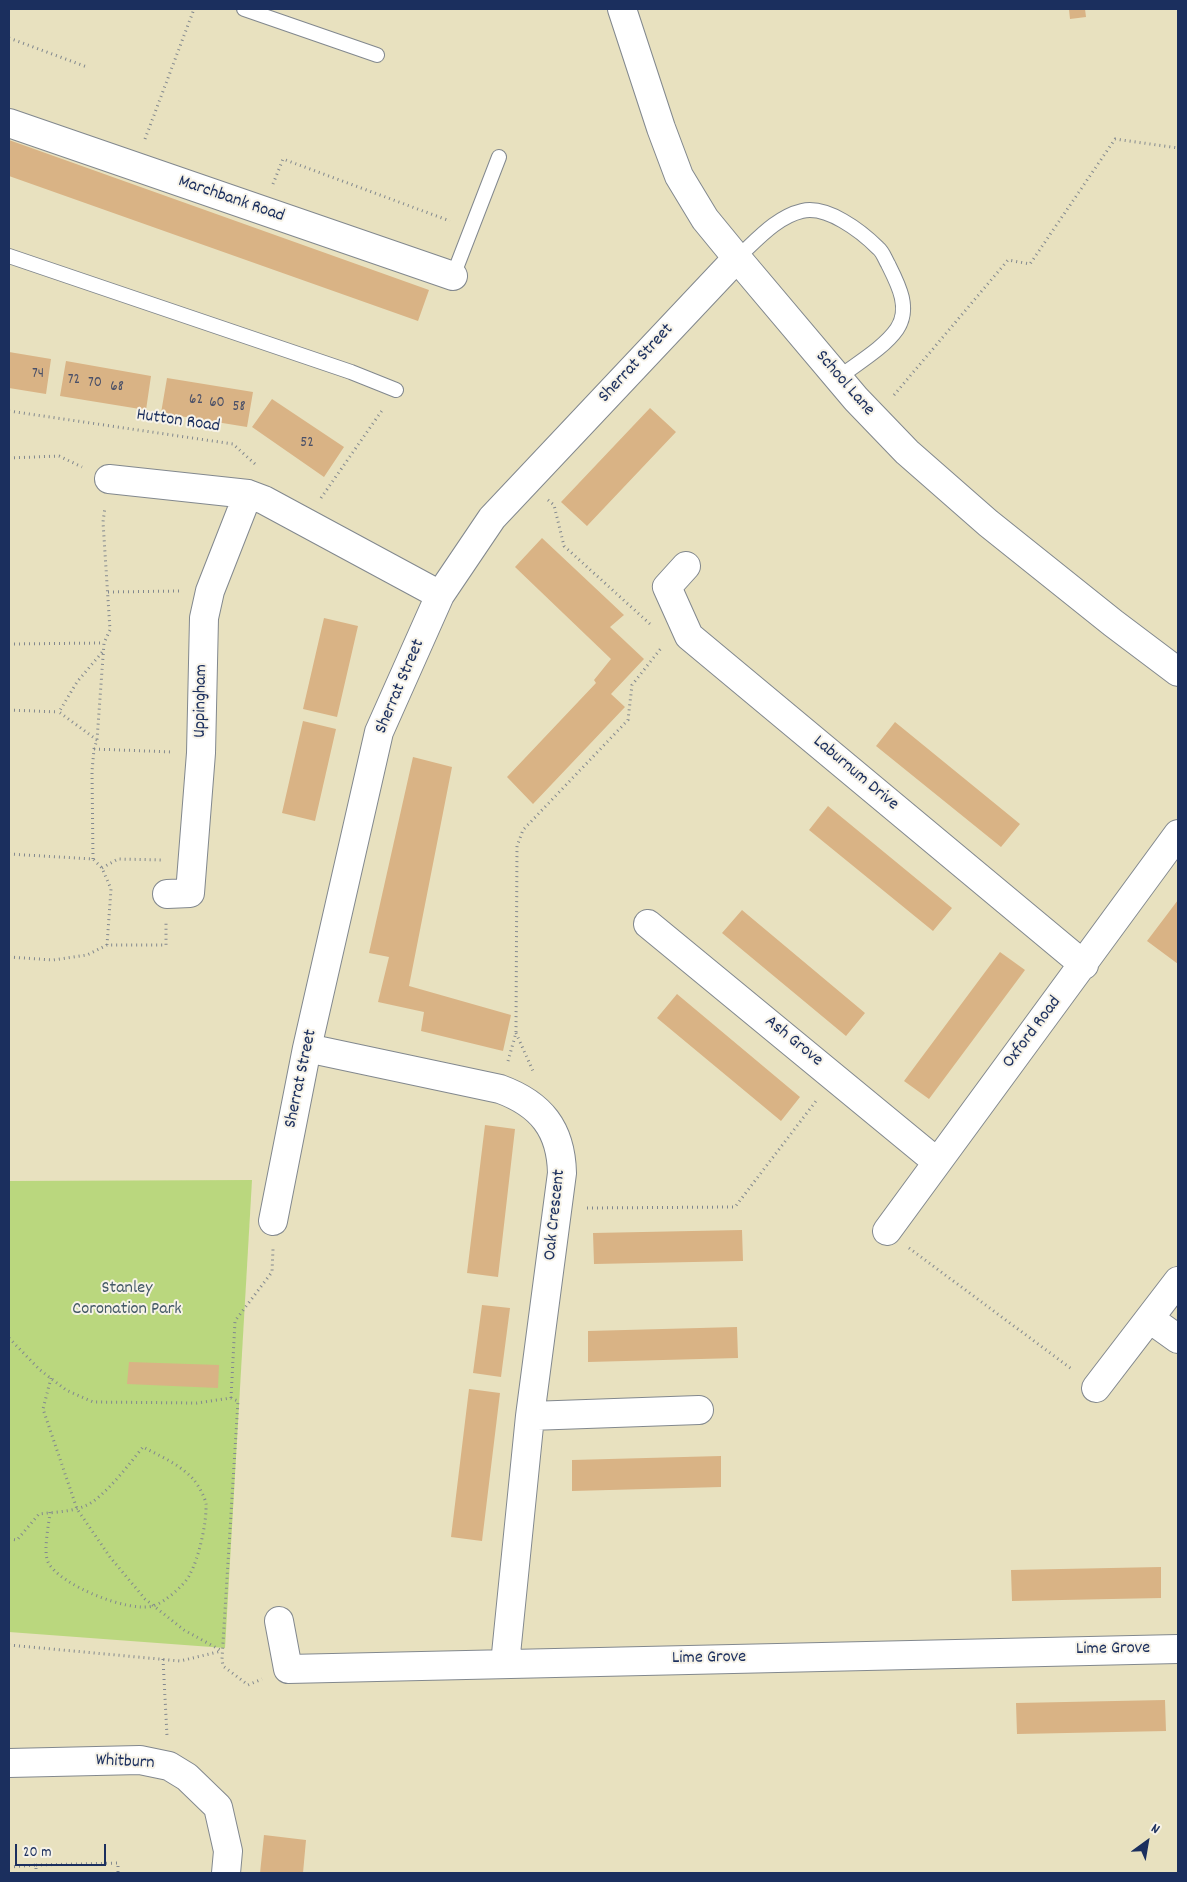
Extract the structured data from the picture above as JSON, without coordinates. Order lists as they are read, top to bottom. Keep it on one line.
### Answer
{"streets":{"street":["Marchbank Road","Sherrat Street","School Lane","Uppingham","Laburnum Drive","Oxford Road","Ash Grove","Oak Crescent","Lime Grove","Whitburn"],"path":["Hutton Road"]},"crossings":[["Sherrat Street","School Lane"],["Sherrat Street","Oak Crescent"],["Laburnum Drive","Oxford Road"],["Oxford Road","Ash Grove"],["Oak Crescent","Lime Grove"]],"parks":["Stanley Coronation Park"],"house_numbers":["74","72","70","68","62","60","58","52"],"scale_bar":"20 m","north":"top right"}
